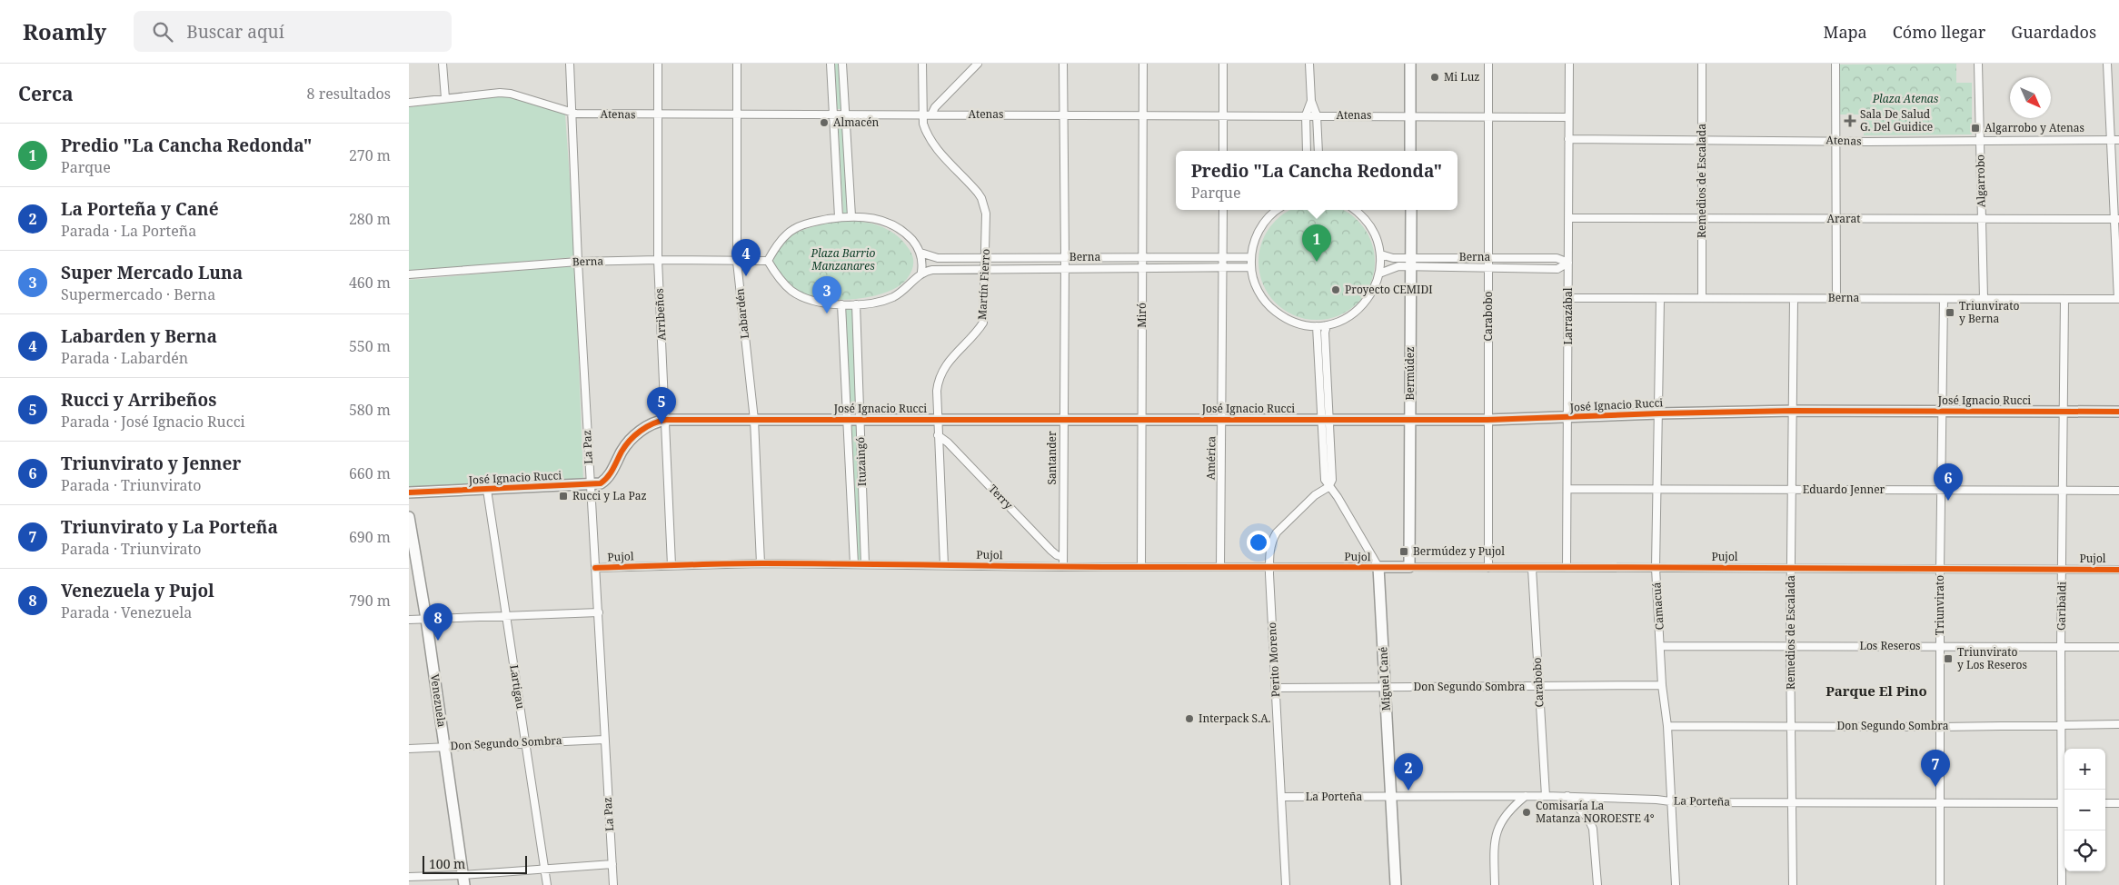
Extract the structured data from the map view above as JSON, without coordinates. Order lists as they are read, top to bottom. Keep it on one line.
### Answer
{"streets":{"street":["Atenas","Remedios de Escalada","Algarrobo","Ararat","Berna","Martín Fierro","Labardén","Arribeños","Miró","Carabobo","Larrazábal","Bermúdez","José Ignacio Rucci","La Paz","Santander","América","Ituzaingó","Eduardo Jenner","Terry","Pujol","Triunvirato","Camacuá","Garibaldi","Los Reseros","Perito Moreno","Miguel Cané","Lartigau","Don Segundo Sombra","Venezuela","La Porteña"]},"crossings":[["Atenas","Remedios de Escalada"],["Atenas","Algarrobo"],["Atenas","Martín Fierro"],["Atenas","Labardén"],["Atenas","Arribeños"],["Atenas","Miró"],["Atenas","Carabobo"],["Atenas","Larrazábal"],["Atenas","La Paz"],["Atenas","Santander"],["Remedios de Escalada","Ararat"],["Remedios de Escalada","Berna"],["Remedios de Escalada","José Ignacio Rucci"],["Remedios de Escalada","Eduardo Jenner"],["Remedios de Escalada","Pujol"],["Remedios de Escalada","Los Reseros"],["Remedios de Escalada","Don Segundo Sombra"],["Remedios de Escalada","La Porteña"],["Algarrobo","Ararat"],["Algarrobo","Berna"],["Ararat","Larrazábal"],["Berna","Martín Fierro"],["Berna","Labardén"],["Berna","Arribeños"],["Berna","Miró"],["Berna","Carabobo"],["Berna","Larrazábal"],["Berna","Bermúdez"],["Berna","La Paz"],["Berna","Santander"],["Berna","América"],["Berna","Ituzaingó"],["Berna","Triunvirato"],["Berna","Camacuá"],["Berna","Garibaldi"],["Martín Fierro","José Ignacio Rucci"],["Martín Fierro","Terry"],["Martín Fierro","Pujol"],["Labardén","José Ignacio Rucci"],["Labardén","Pujol"],["Arribeños","José Ignacio Rucci"],["Arribeños","Pujol"],["Miró","José Ignacio Rucci"],["Miró","Pujol"],["Carabobo","José Ignacio Rucci"],["Carabobo","Pujol"],["Carabobo","Don Segundo Sombra"],["Carabobo","La Porteña"],["Larrazábal","José Ignacio Rucci"],["Larrazábal","Eduardo Jenner"],["Larrazábal","Pujol"],["Bermúdez","José Ignacio Rucci"],["Bermúdez","Pujol"],["José Ignacio Rucci","La Paz"],["José Ignacio Rucci","Santander"],["José Ignacio Rucci","América"],["José Ignacio Rucci","Ituzaingó"],["José Ignacio Rucci","Triunvirato"],["José Ignacio Rucci","Camacuá"],["José Ignacio Rucci","Garibaldi"],["José Ignacio Rucci","Lartigau"],["La Paz","Pujol"],["La Paz","Don Segundo Sombra"],["Santander","Terry"],["Santander","Pujol"],["América","Pujol"],["Ituzaingó","Pujol"],["Eduardo Jenner","Triunvirato"],["Eduardo Jenner","Camacuá"],["Eduardo Jenner","Garibaldi"],["Pujol","Triunvirato"],["Pujol","Camacuá"],["Pujol","Garibaldi"],["Pujol","Perito Moreno"],["Pujol","Miguel Cané"],["Triunvirato","Los Reseros"],["Triunvirato","Don Segundo Sombra"],["Triunvirato","La Porteña"],["Camacuá","Los Reseros"],["Camacuá","Don Segundo Sombra"],["Camacuá","La Porteña"],["Garibaldi","Los Reseros"],["Garibaldi","Don Segundo Sombra"],["Garibaldi","La Porteña"],["Perito Moreno","Miguel Cané"],["Perito Moreno","Don Segundo Sombra"],["Perito Moreno","La Porteña"],["Miguel Cané","Don Segundo Sombra"],["Miguel Cané","La Porteña"],["Lartigau","Don Segundo Sombra"],["Don Segundo Sombra","Venezuela"]],"districts":["Parque El Pino"],"parks":["Plaza Atenas","Plaza Barrio Manzanares"],"places":{"other":["Mi Luz","Almacén","Proyecto CEMIDI","Interpack S.A.","Comisaría La Matanza NOROESTE 4°"],"health":["Sala De Salud G. Del Guidice"],"transit":["Algarrobo y Atenas","Triunvirato y Berna","Rucci y La Paz","Bermúdez y Pujol","Triunvirato y Los Reseros"]},"scale_bar":"100 m","north":"bottom right","page":{"header":"Roamly","search":"Buscar aquí","nav":["Mapa","Cómo llegar","Guardados"],"heading":["Cerca","8 resultados"],"list":[{"mark":"1","name":"Predio \"La Cancha Redonda\"","note":"Parque","value":"270 m"},{"mark":"2","name":"La Porteña y Cané","note":"Parada · La Porteña","value":"280 m"},{"mark":"3","name":"Super Mercado Luna","note":"Supermercado · Berna","value":"460 m"},{"mark":"4","name":"Labarden y Berna","note":"Parada · Labardén","value":"550 m"},{"mark":"5","name":"Rucci y Arribeños","note":"Parada · José Ignacio Rucci","value":"580 m"},{"mark":"6","name":"Triunvirato y Jenner","note":"Parada · Triunvirato","value":"660 m"},{"mark":"7","name":"Triunvirato y La Porteña","note":"Parada · Triunvirato","value":"690 m"},{"mark":"8","name":"Venezuela y Pujol","note":"Parada · Venezuela","value":"790 m"}],"popup":["Predio \"La Cancha Redonda\"","Parque"],"pins":["1","4","3","5","6","8","7","2"],"map_buttons":["+","−"],"scale":"100 m"}}
